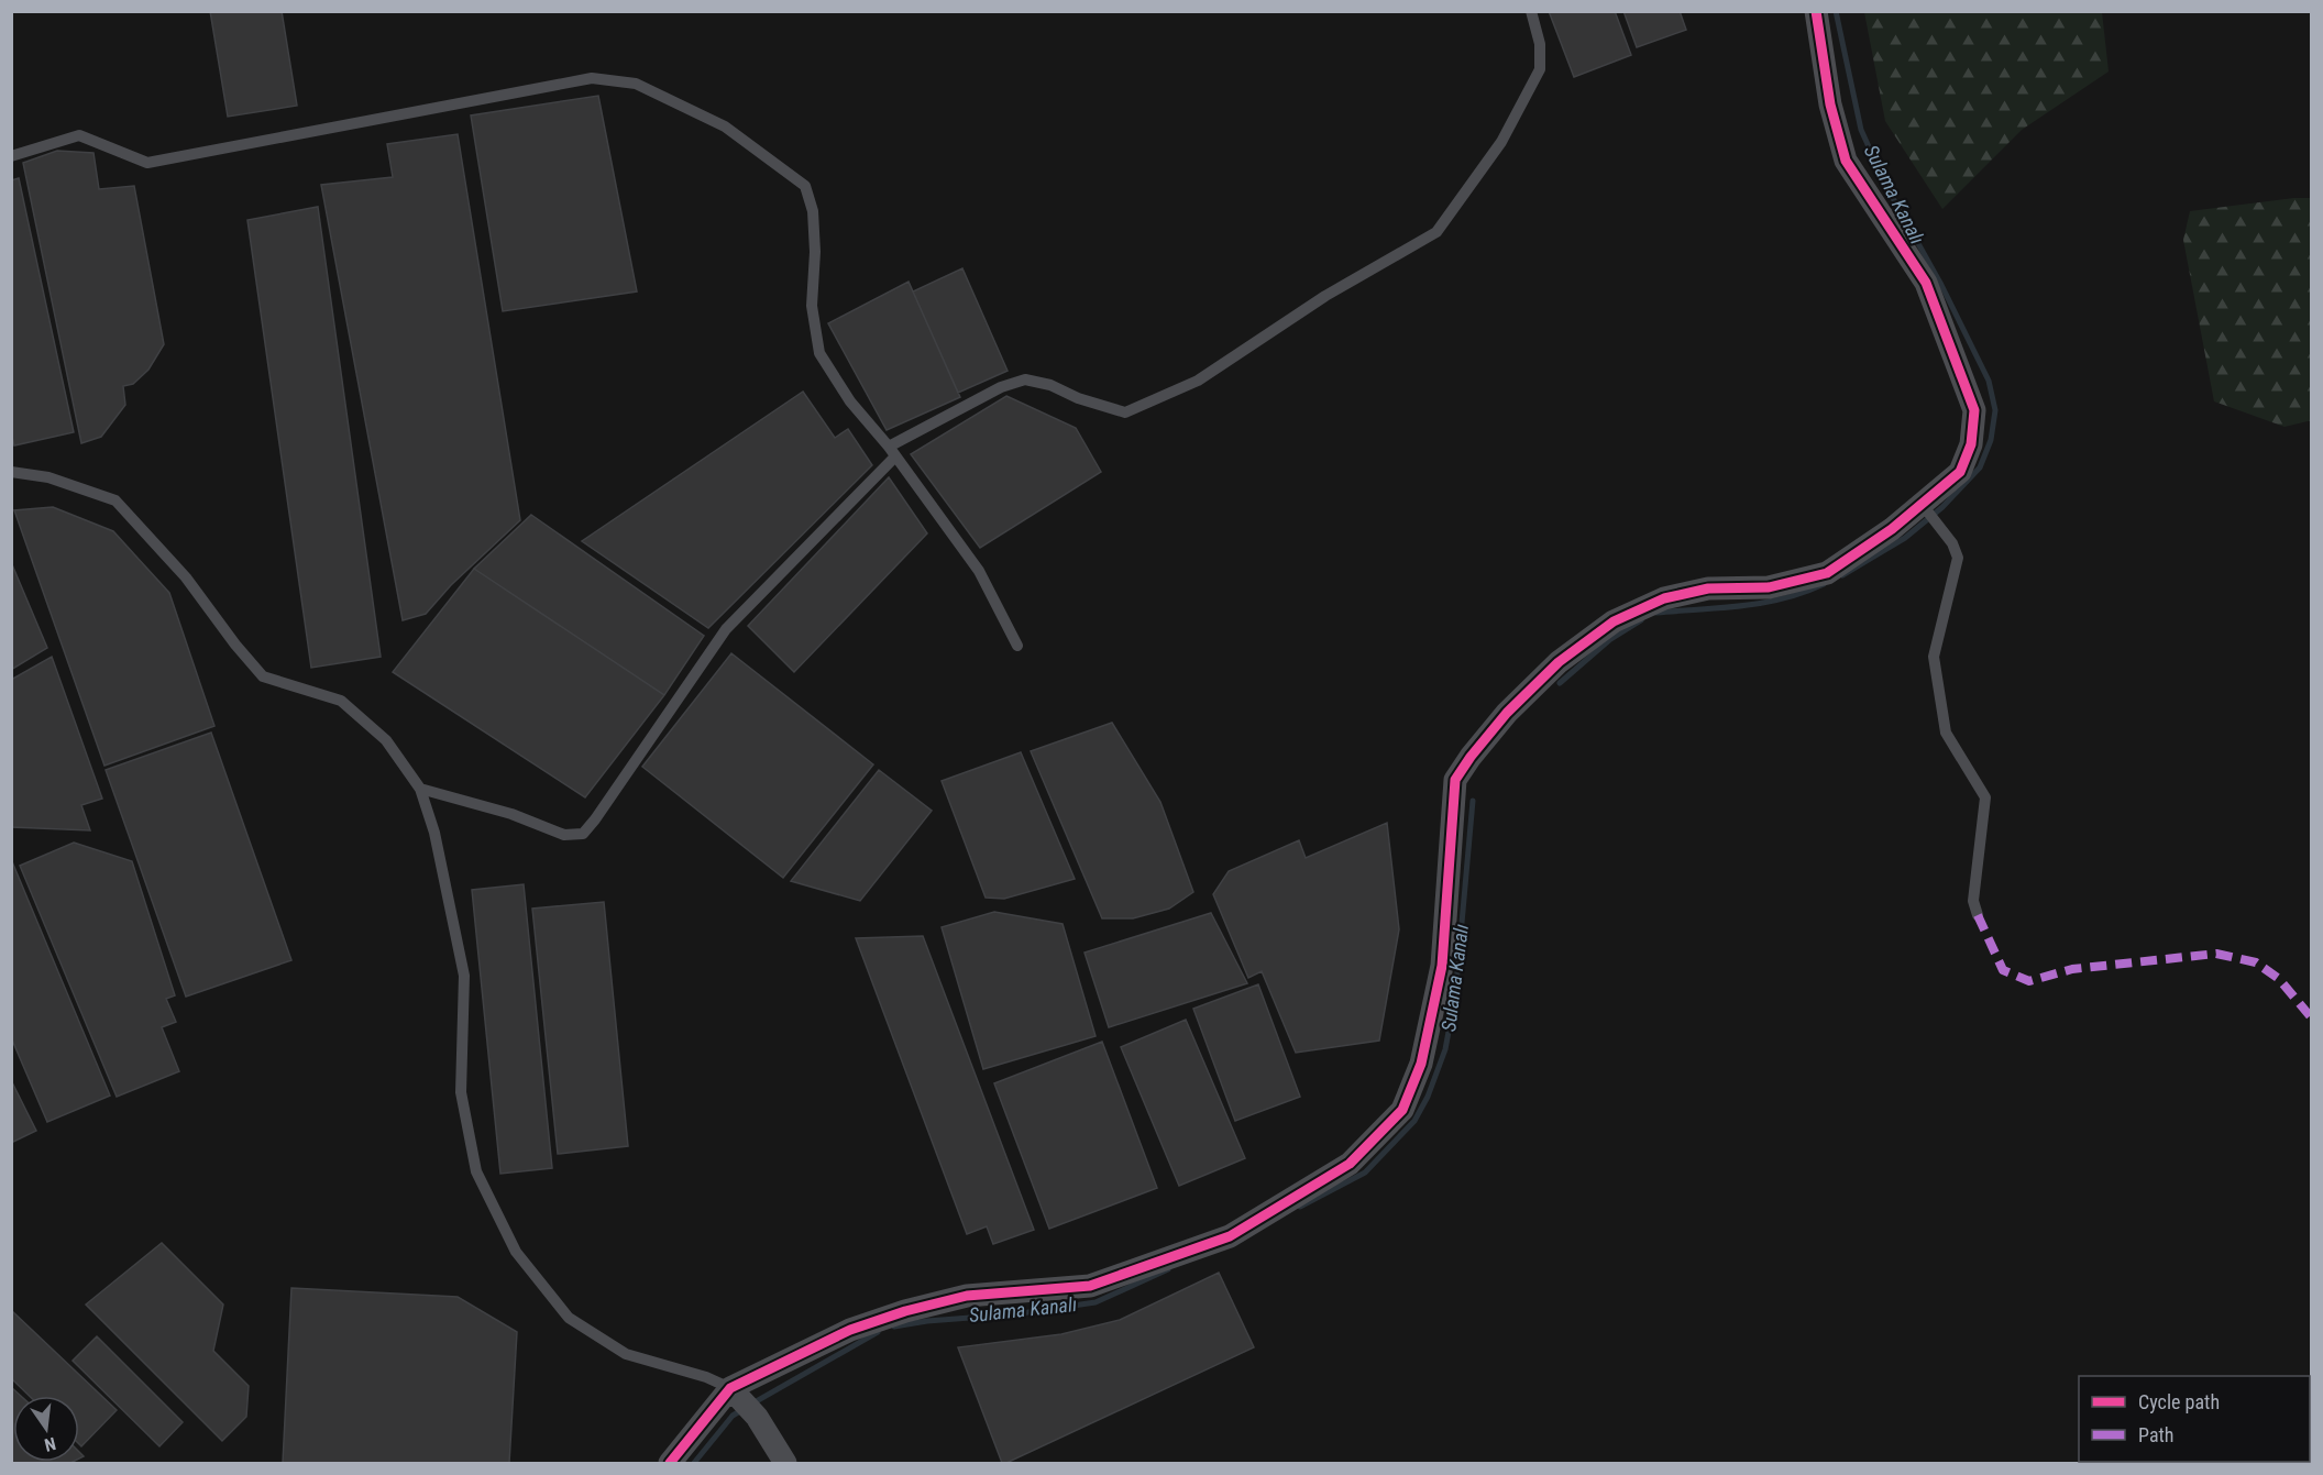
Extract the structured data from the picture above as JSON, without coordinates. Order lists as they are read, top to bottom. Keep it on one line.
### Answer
{"water":["Sulama Kanalı"],"legend":["Cycle path","Path"],"north":"bottom"}
